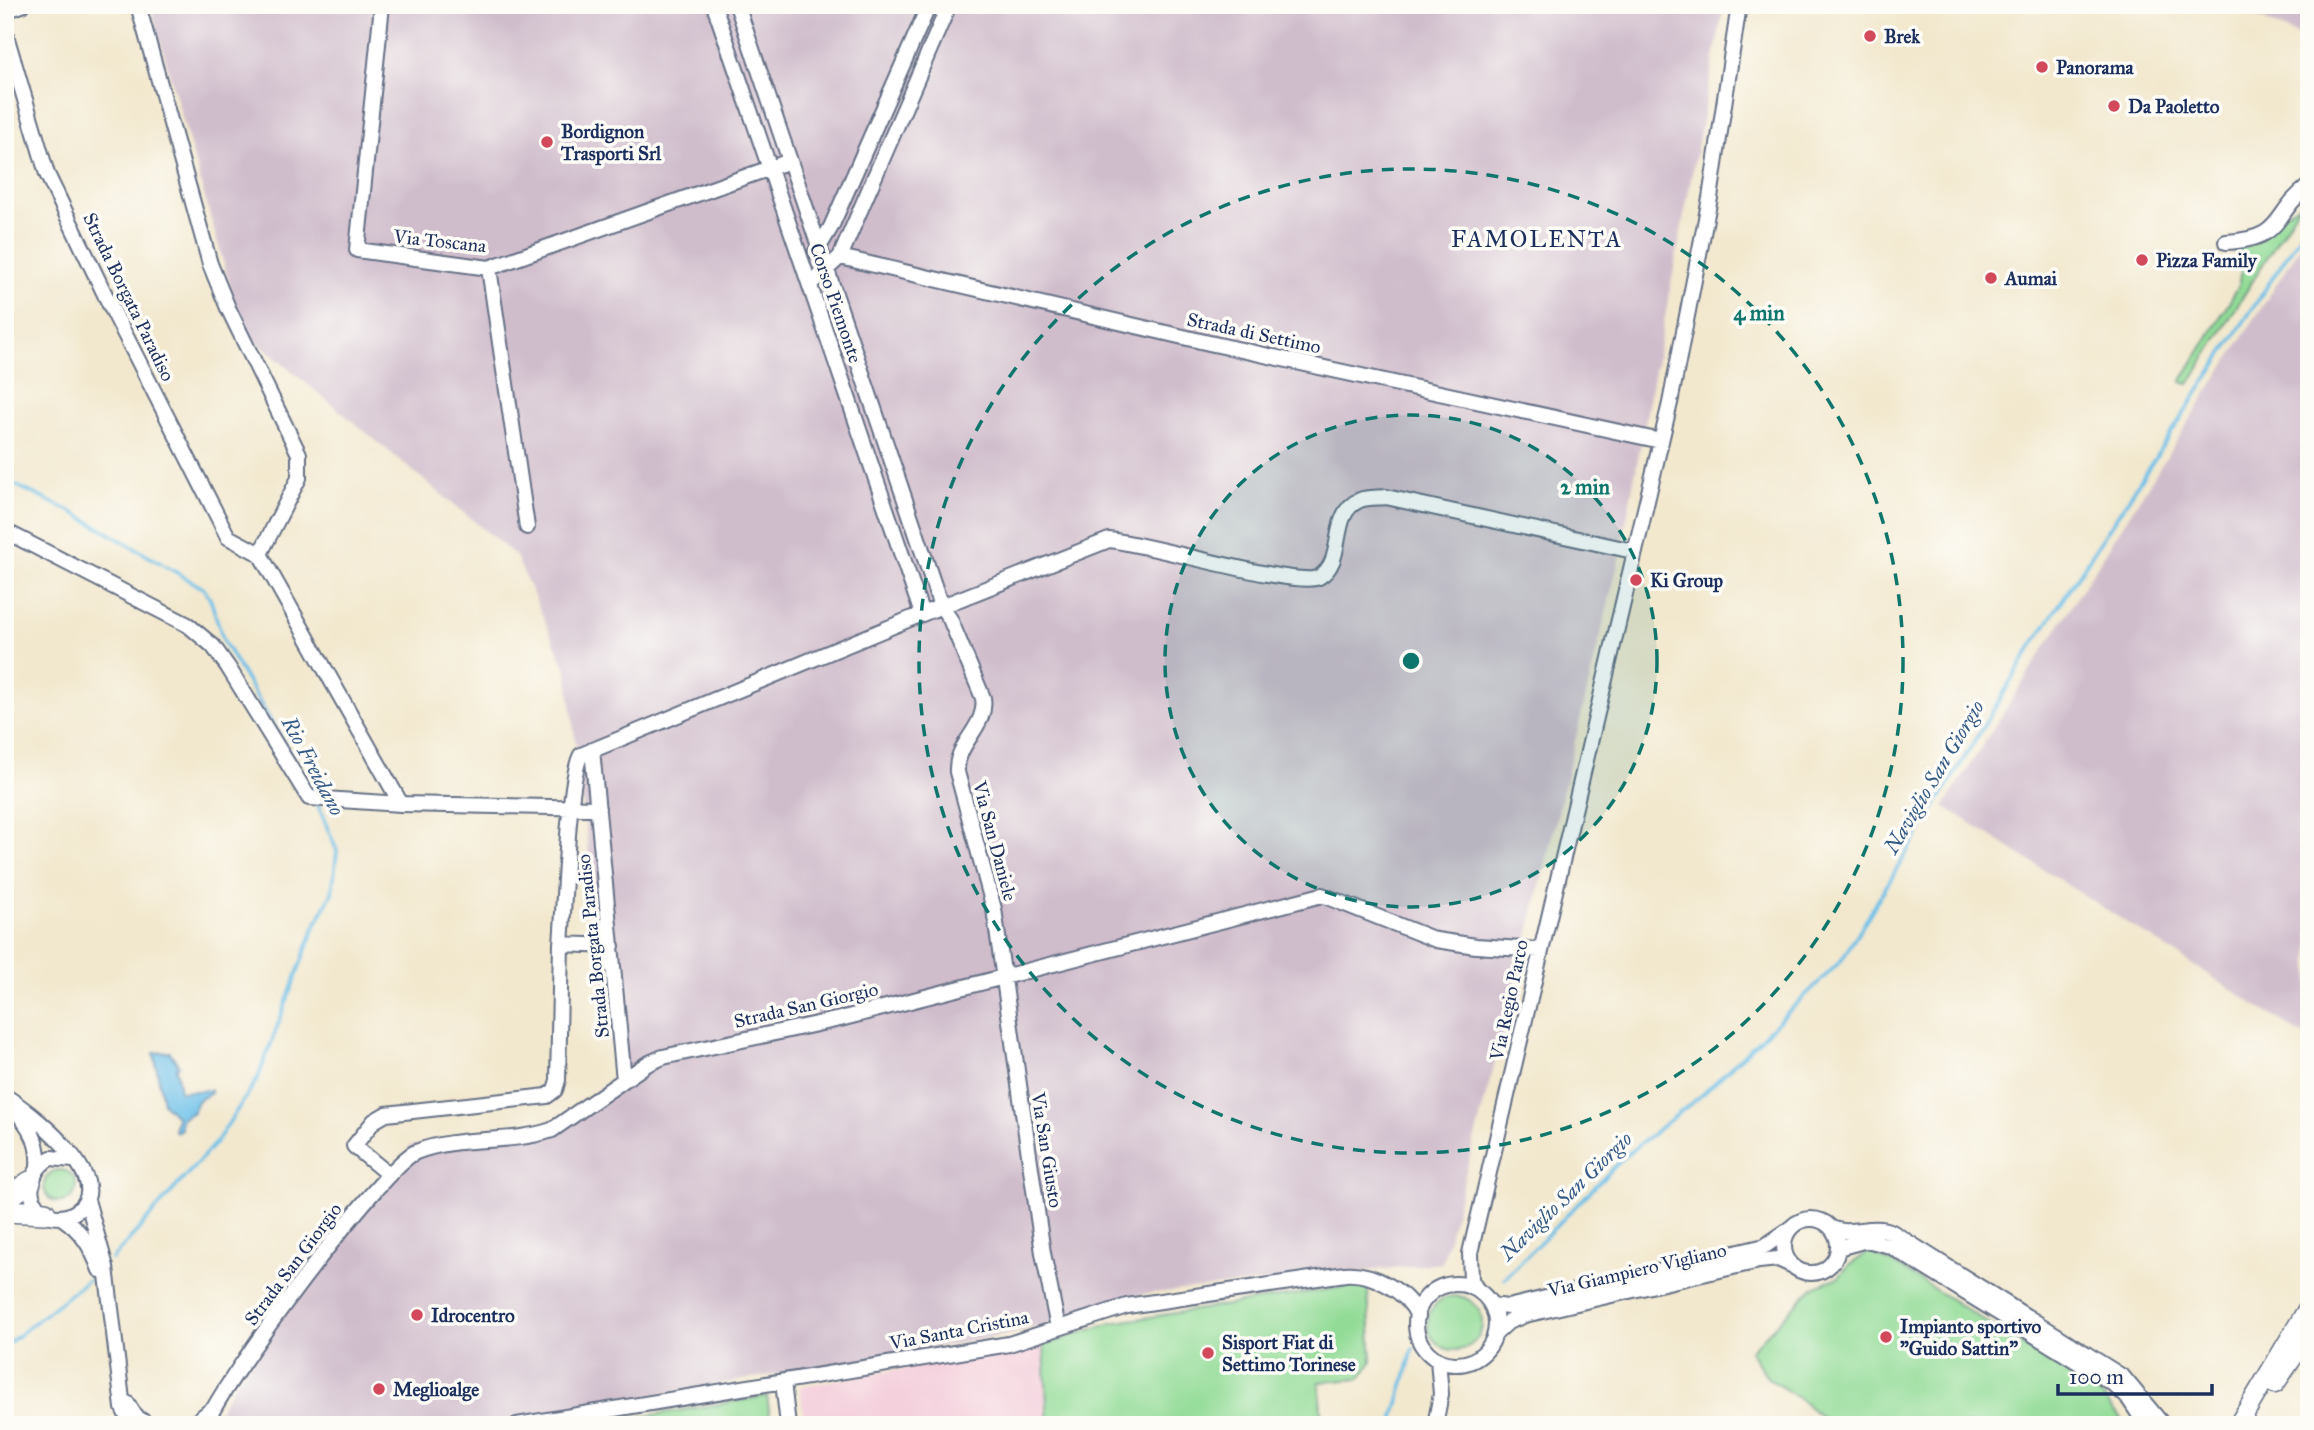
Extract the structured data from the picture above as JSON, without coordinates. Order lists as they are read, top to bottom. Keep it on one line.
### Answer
{"streets":{"street":["Via Toscana","Strada Borgata Paradiso","Corso Piemonte","Strada di Settimo","Via San Daniele","Via Regio Parco","Strada San Giorgio","Via San Giusto","Via Giampiero Vigliano","Via Santa Cristina"]},"crossings":[["Via Toscana","Corso Piemonte"],["Strada Borgata Paradiso","Strada San Giorgio"],["Corso Piemonte","Via San Daniele"],["Via San Daniele","Strada San Giorgio"],["Via San Daniele","Via San Giusto"],["Via Regio Parco","Strada San Giorgio"],["Via Regio Parco","Via Giampiero Vigliano"],["Via Regio Parco","Via Santa Cristina"],["Strada San Giorgio","Via San Giusto"],["Via San Giusto","Via Santa Cristina"],["Via Giampiero Vigliano","Via Santa Cristina"]],"districts":["FAMOLENTA"],"water":["Rio Freidano","Naviglio San Giorgio"],"places":["Brek","Panorama","Da Paoletto","Bordignon Trasporti Srl","Pizza Family","Aumai","Ki Group","Idrocentro","Impianto sportivo \"Guido Sattin\"","Sisport Fiat di Settimo Torinese","Meglioalge"],"scale_bar":"100 m","rings":["4 min","2 min"]}
